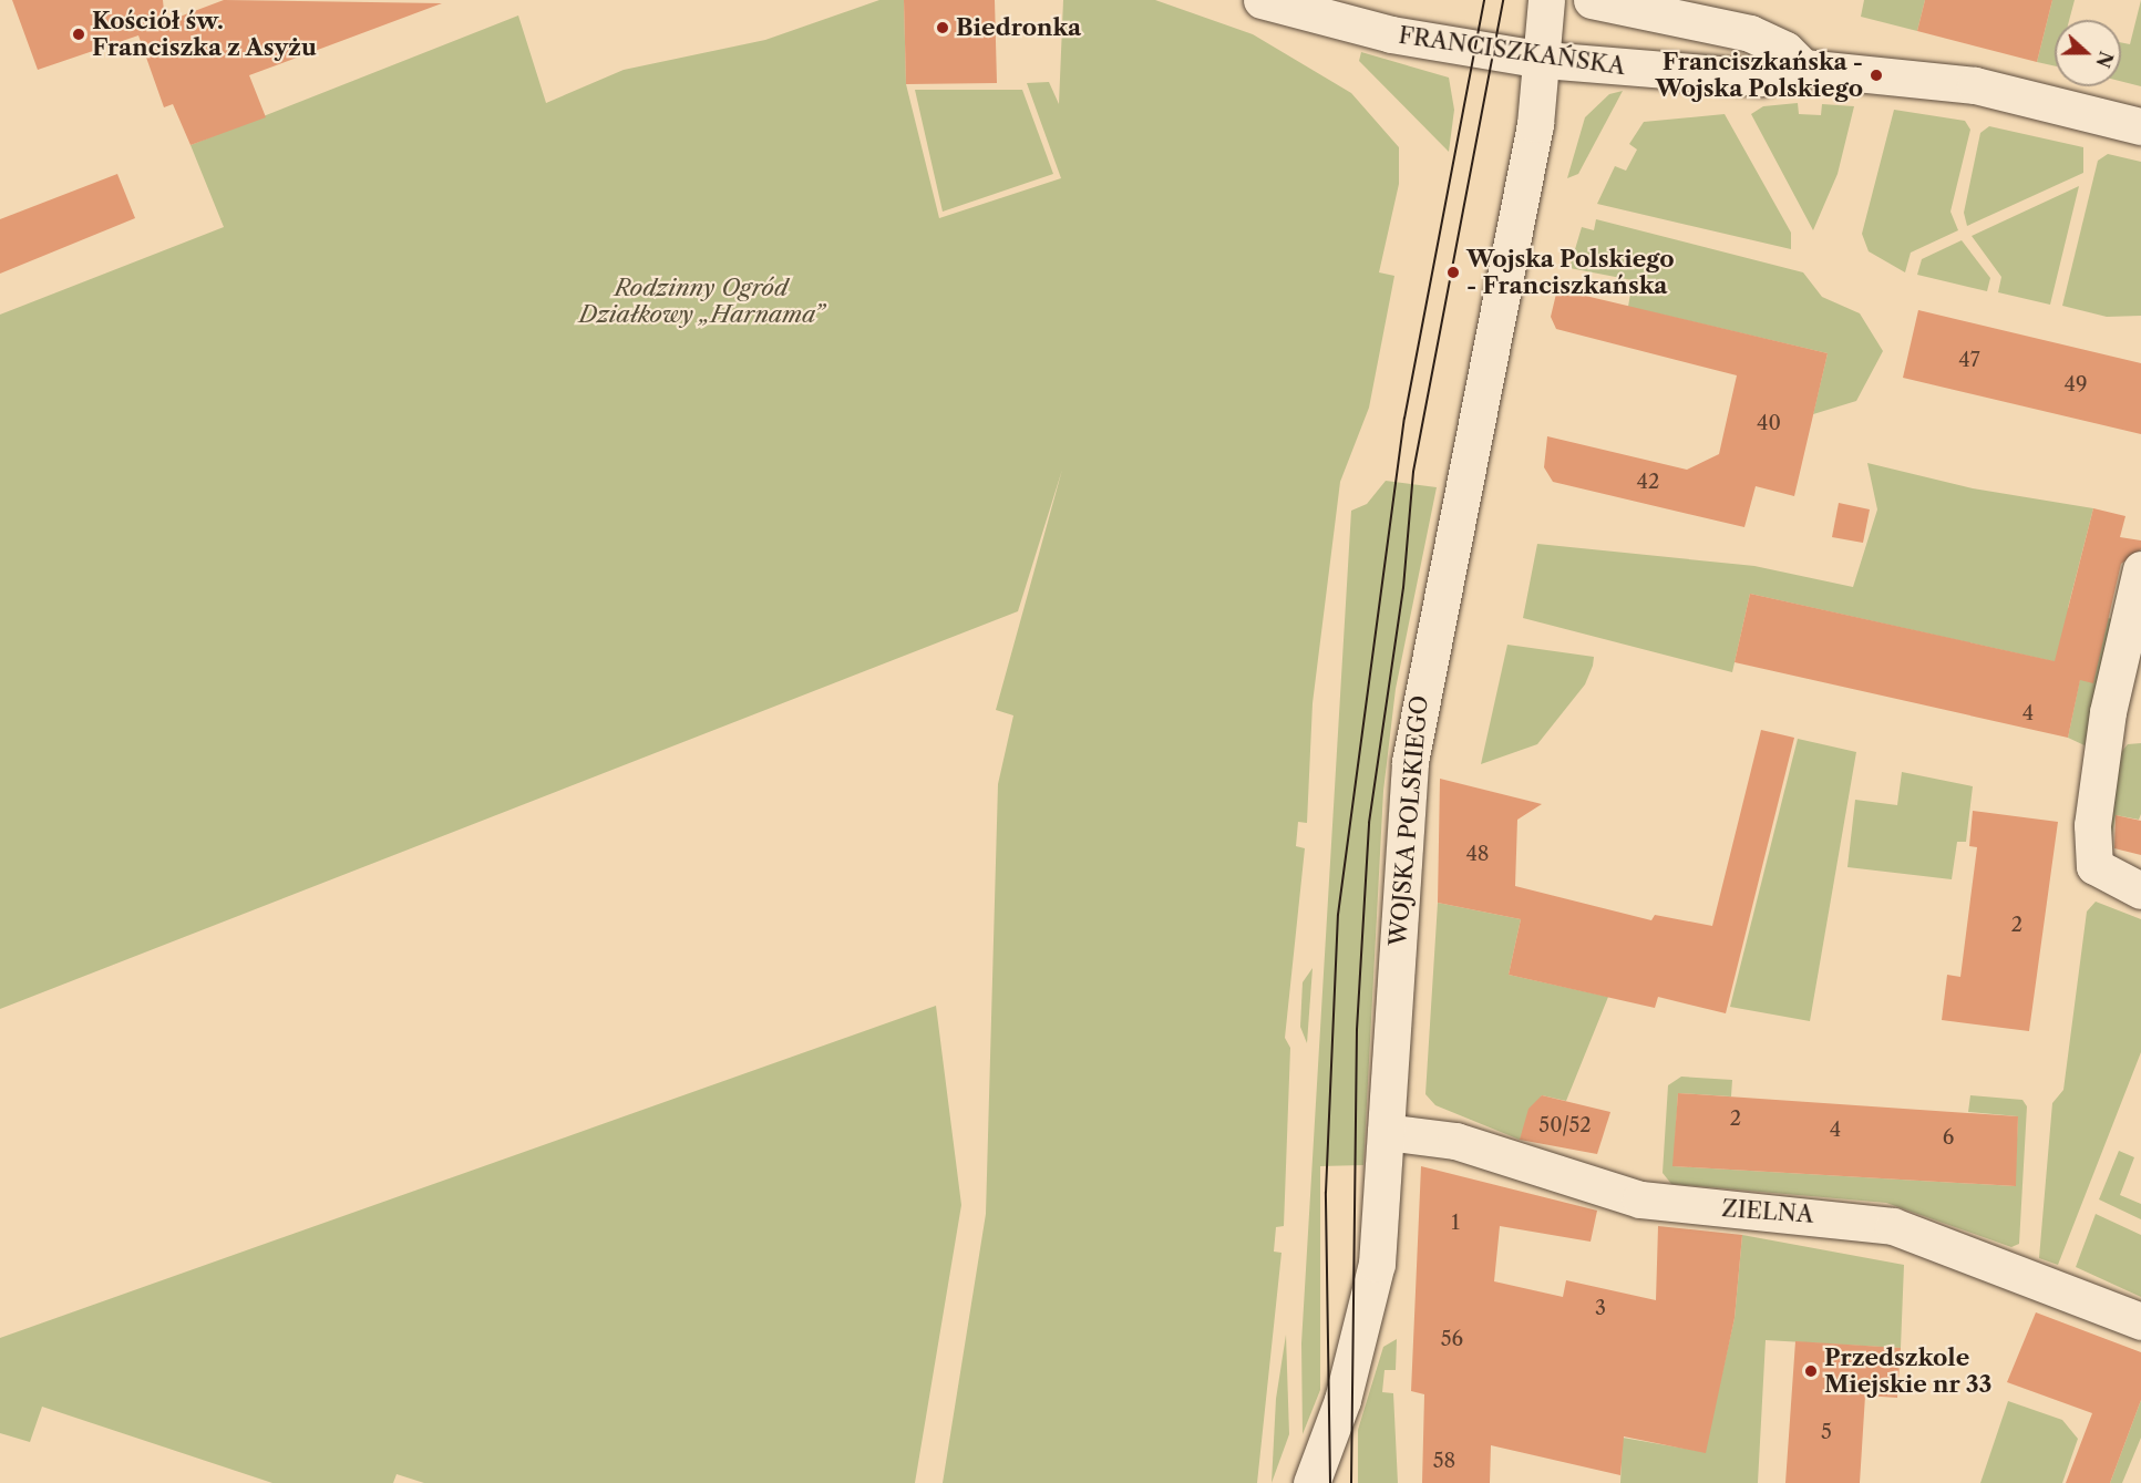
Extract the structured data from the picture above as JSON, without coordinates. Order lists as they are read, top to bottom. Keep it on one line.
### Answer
{"streets":{"street":["FRANCISZKAŃSKA","WOJSKA POLSKIEGO","ZIELNA"]},"crossings":[["FRANCISZKAŃSKA","WOJSKA POLSKIEGO"],["WOJSKA POLSKIEGO","ZIELNA"]],"parks":["Rodzinny Ogród Działkowy „Harnama”"],"places":["Biedronka","Kościół św. Franciszka z Asyżu","Franciszkańska - Wojska Polskiego","Wojska Polskiego - Franciszkańska","Przedszkole Miejskie nr 33"],"house_numbers":["47","49","40","42","4","48","2","2","50/52","4","6","1","3","56","5","58"],"north":"right"}
